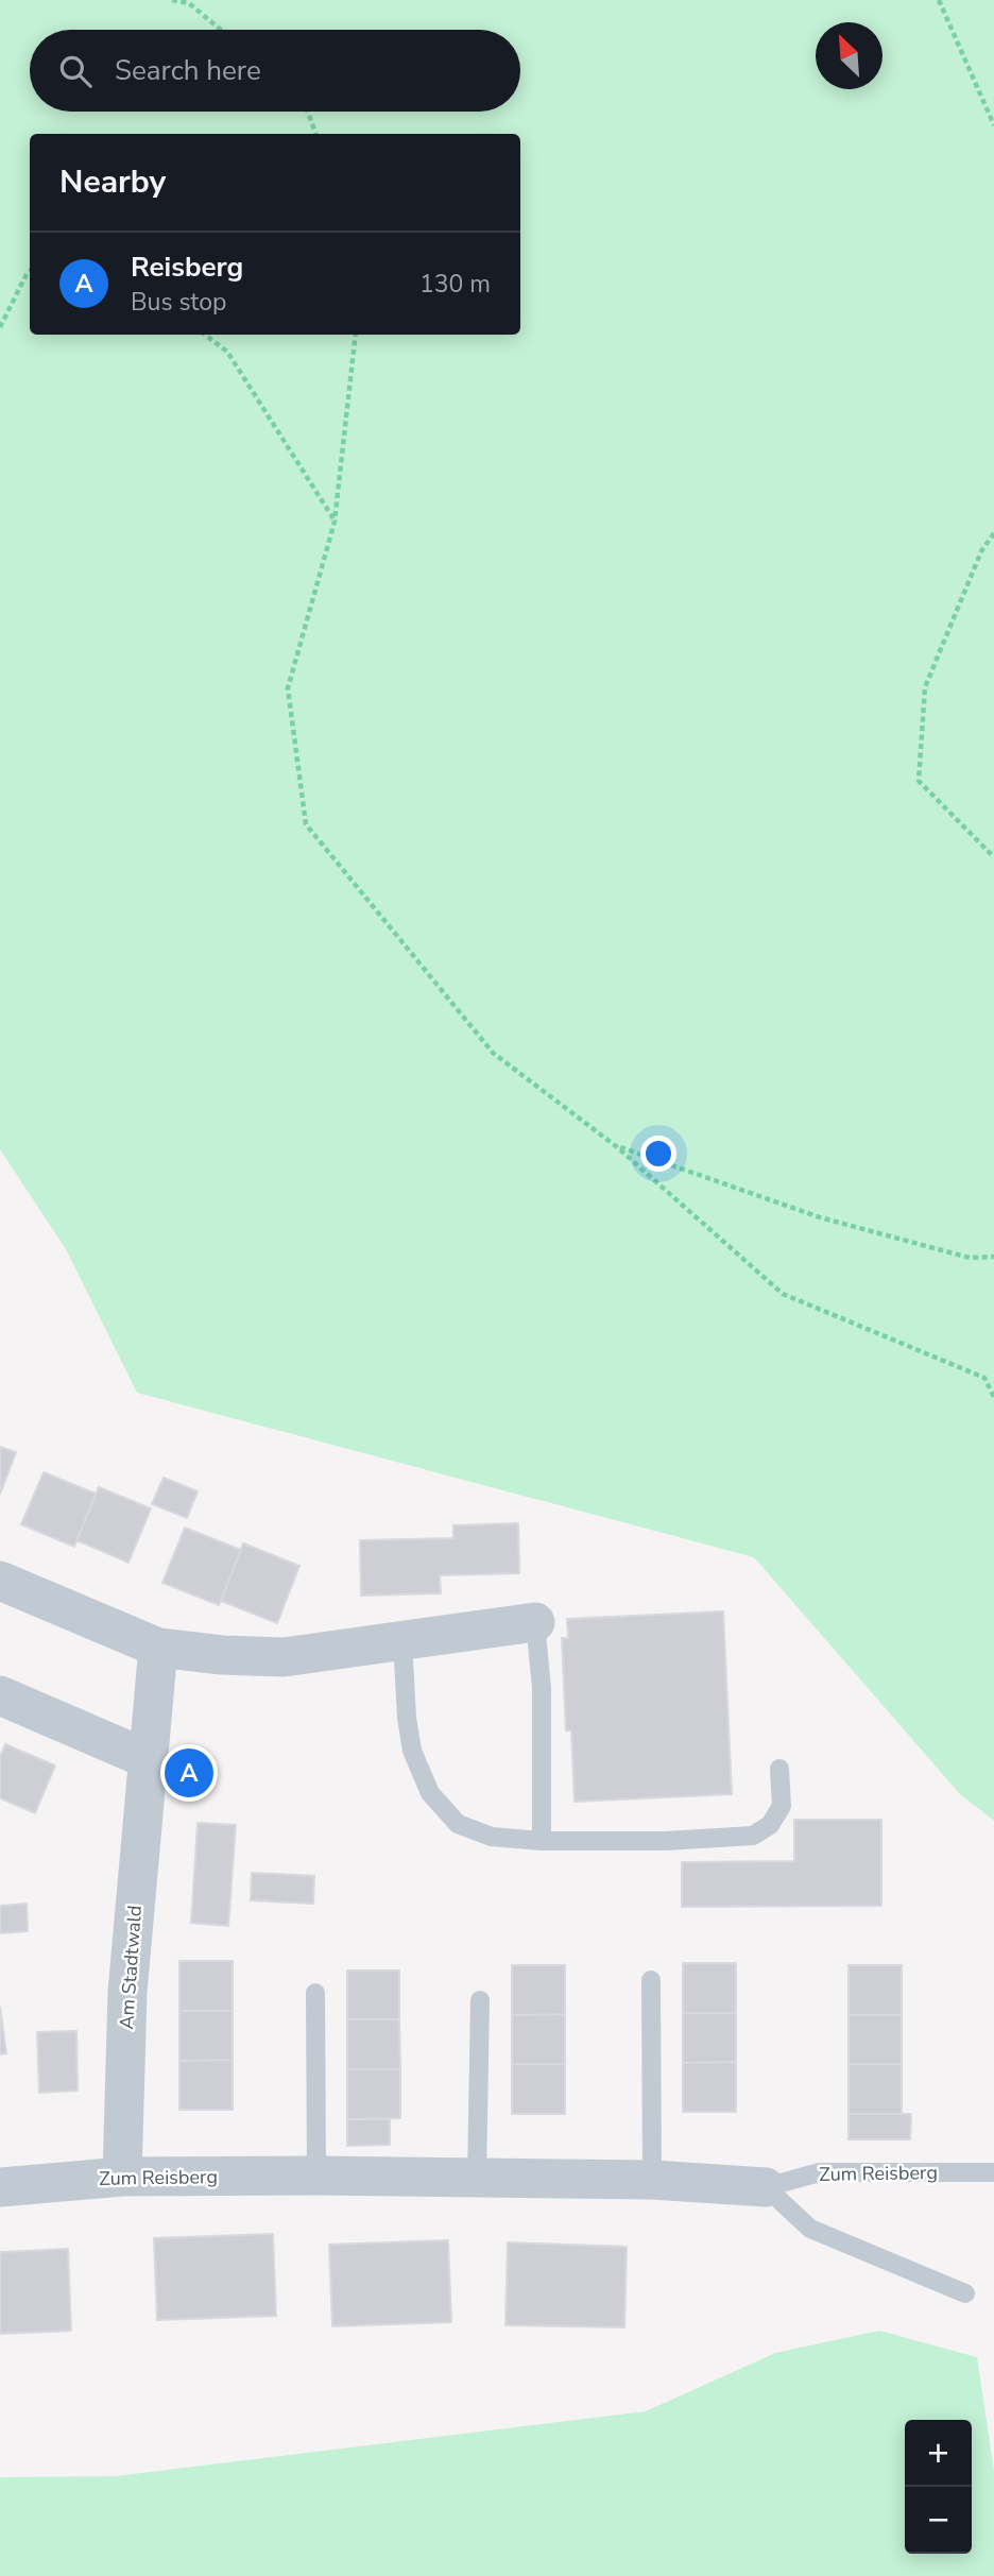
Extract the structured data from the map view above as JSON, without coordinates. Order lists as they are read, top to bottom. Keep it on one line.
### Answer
{"streets":{"street":["Am Stadtwald","Zum Reisberg"]},"crossings":[["Am Stadtwald","Zum Reisberg"]],"north":"top left","page":{"search":"Search here","heading":"Nearby","list":[{"mark":"A","name":"Reisberg","note":"Bus stop","value":"130 m"}],"pins":"A","map_buttons":["+","−"]}}
